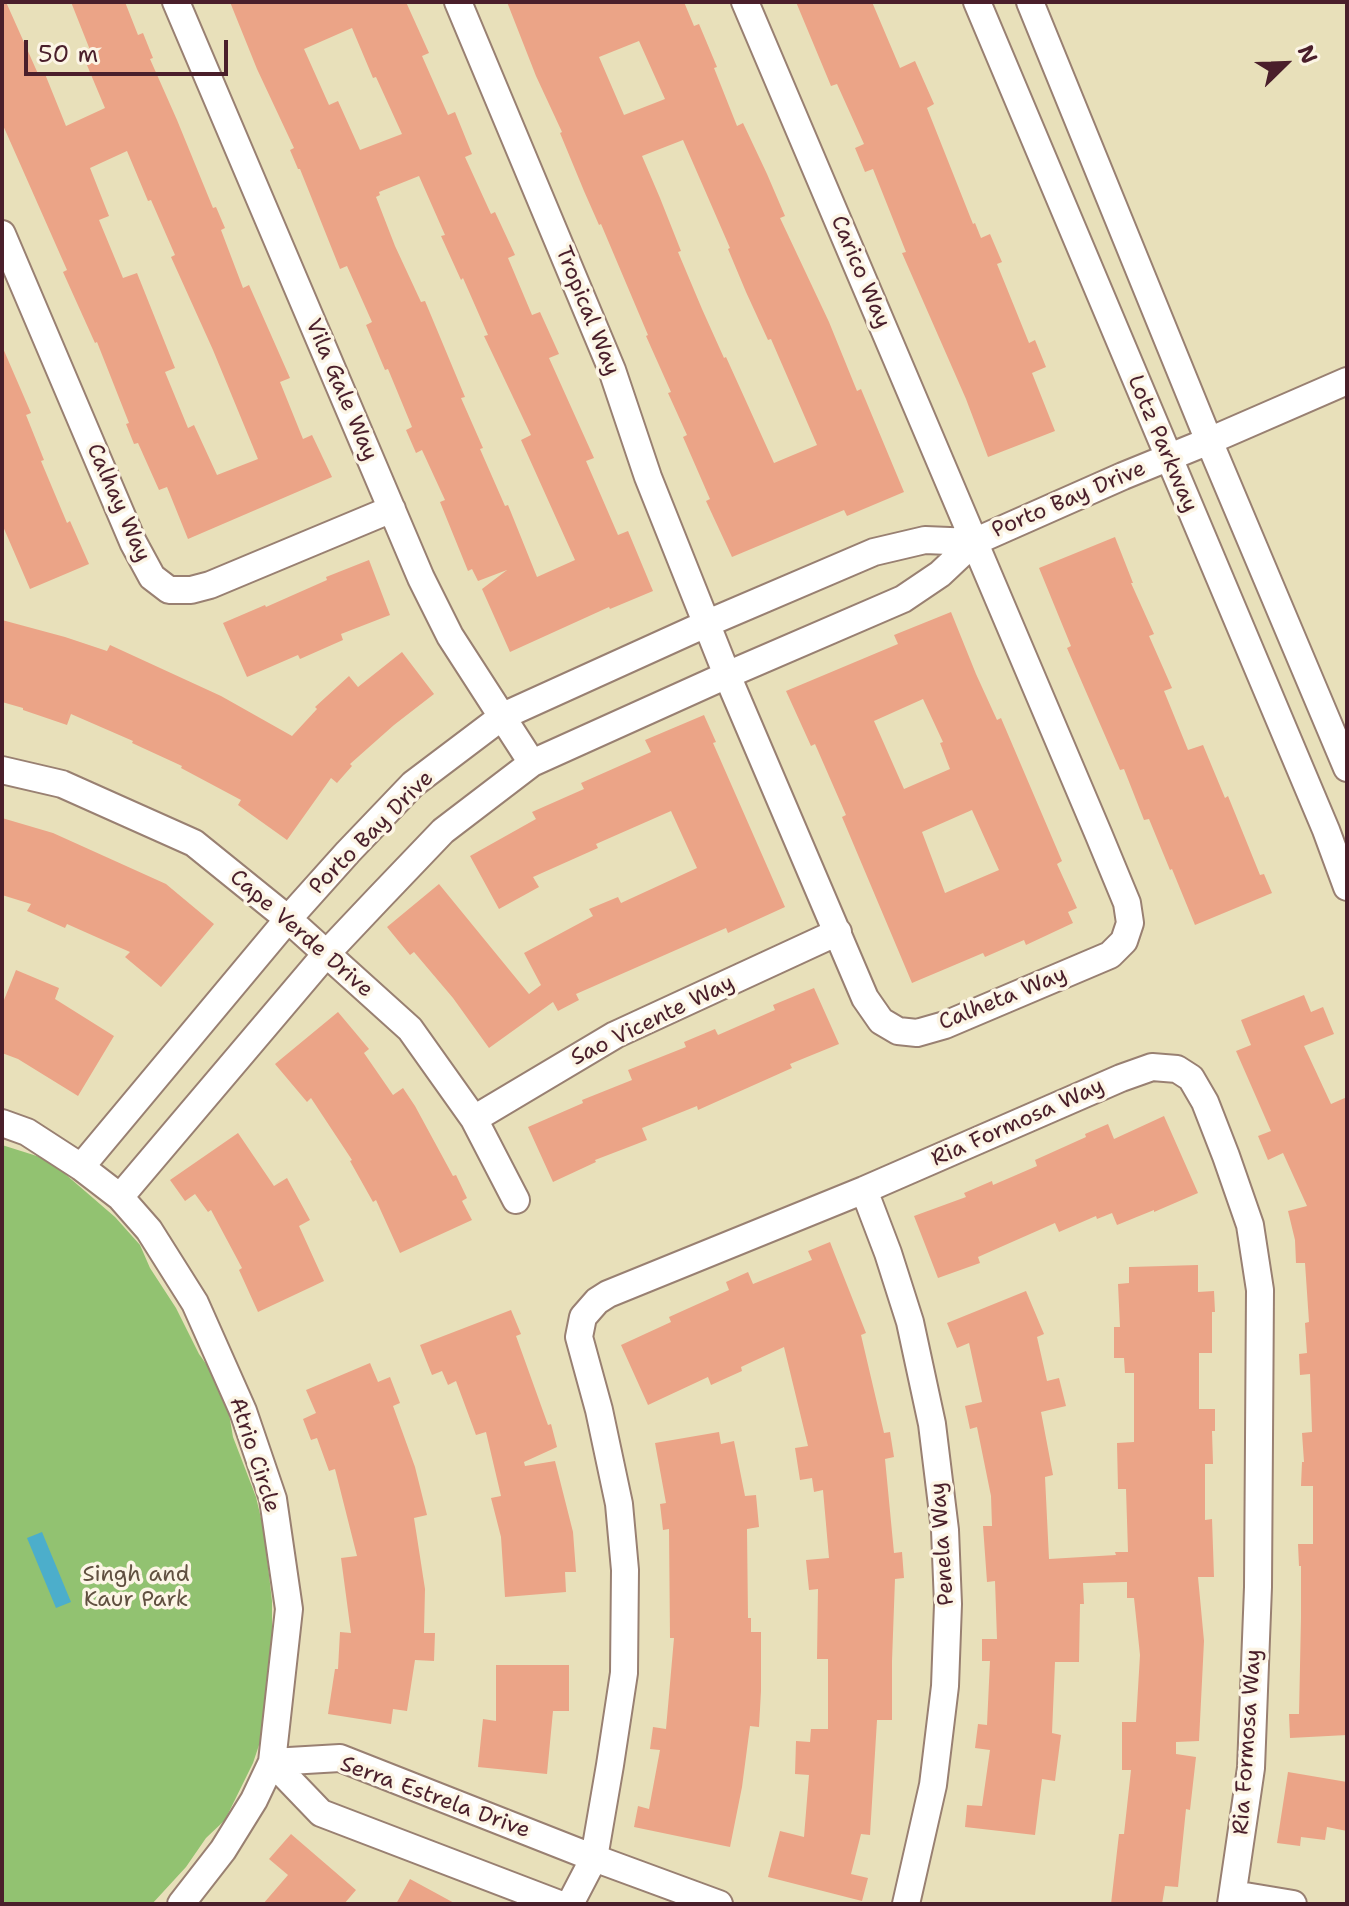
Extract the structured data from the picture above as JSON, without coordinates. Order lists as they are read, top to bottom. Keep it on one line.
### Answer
{"streets":{"street":["Carico Way","Tropical Way","Vila Gale Way","Lotz Parkway","Porto Bay Drive","Calhay Way","Cape Verde Drive","Calheta Way","Sao Vicente Way","Ria Formosa Way","Atrio Circle","Penela Way","Serra Estrela Drive"]},"crossings":[["Carico Way","Porto Bay Drive"],["Carico Way","Calheta Way"],["Tropical Way","Porto Bay Drive"],["Tropical Way","Calheta Way"],["Vila Gale Way","Porto Bay Drive"],["Vila Gale Way","Calhay Way"],["Lotz Parkway","Porto Bay Drive"],["Porto Bay Drive","Cape Verde Drive"],["Porto Bay Drive","Calheta Way"],["Porto Bay Drive","Atrio Circle"],["Cape Verde Drive","Sao Vicente Way"],["Calheta Way","Sao Vicente Way"],["Ria Formosa Way","Penela Way"],["Ria Formosa Way","Serra Estrela Drive"],["Atrio Circle","Serra Estrela Drive"]],"parks":["Singh and Kaur Park"],"scale_bar":"50 m","north":"top right"}
